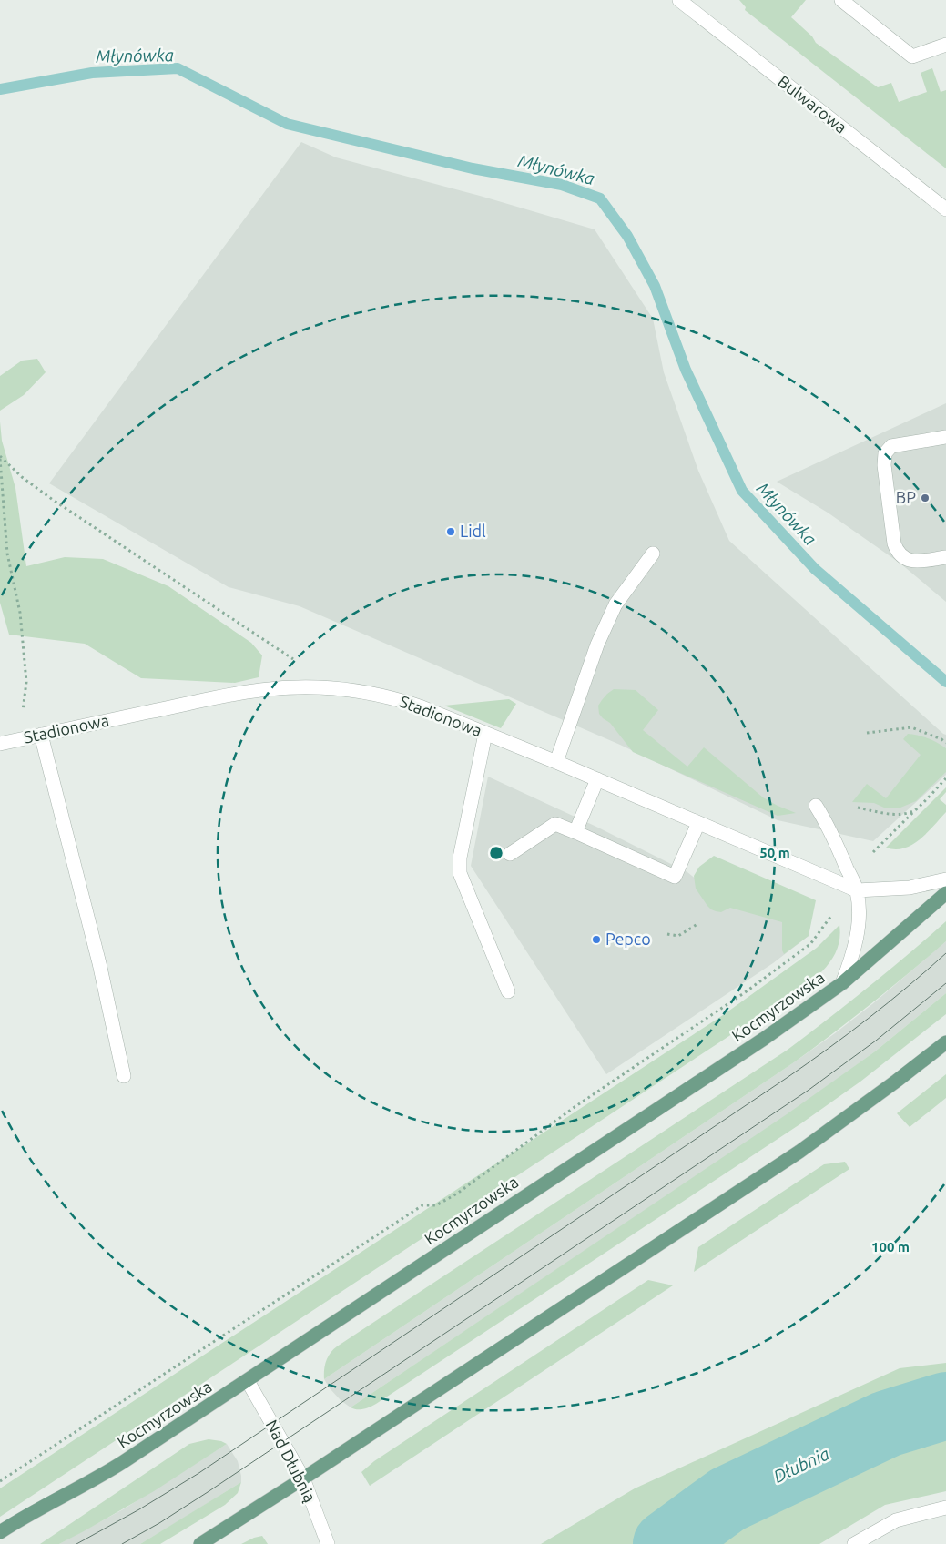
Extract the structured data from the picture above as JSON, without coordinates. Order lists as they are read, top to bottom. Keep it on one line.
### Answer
{"streets":{"main road":["Kocmyrzowska"],"street":["Bulwarowa","Stadionowa","Nad Dłubnią"]},"crossings":[["Kocmyrzowska","Nad Dłubnią"]],"water":["Młynówka","Dłubnia"],"places":["BP","Lidl","Pepco"],"rings":["50 m","100 m"]}
